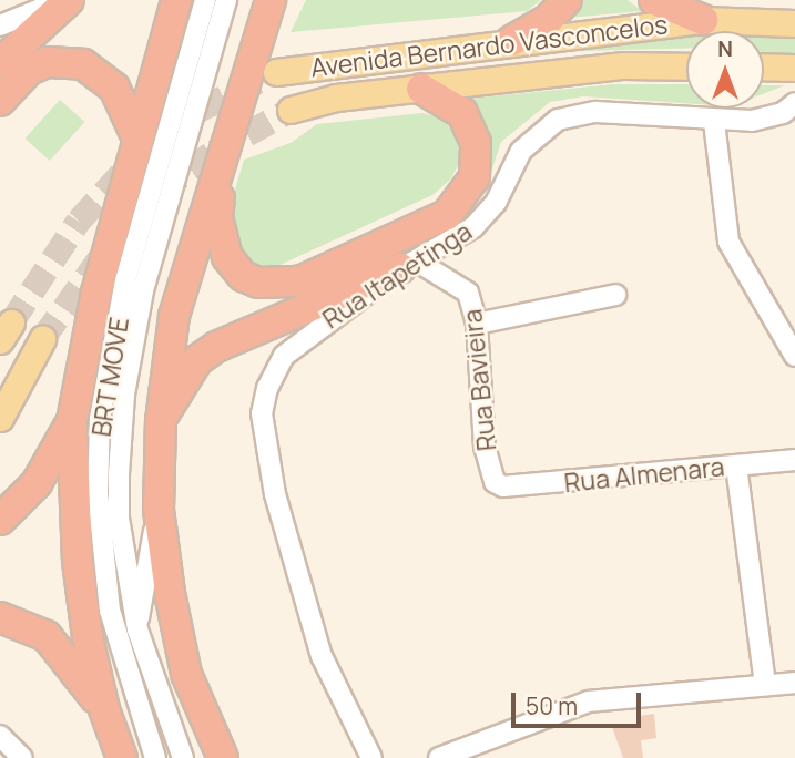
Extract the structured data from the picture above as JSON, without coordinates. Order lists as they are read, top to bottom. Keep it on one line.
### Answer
{"streets":{"main road":["Avenida Bernardo Vasconcelos"],"street":["Rua Itapetinga","BRT MOVE","Rua Bavieira","Rua Almenara"]},"crossings":[["Rua Itapetinga","Rua Bavieira"],["Rua Bavieira","Rua Almenara"]],"scale_bar":"50 m","north":"top"}
